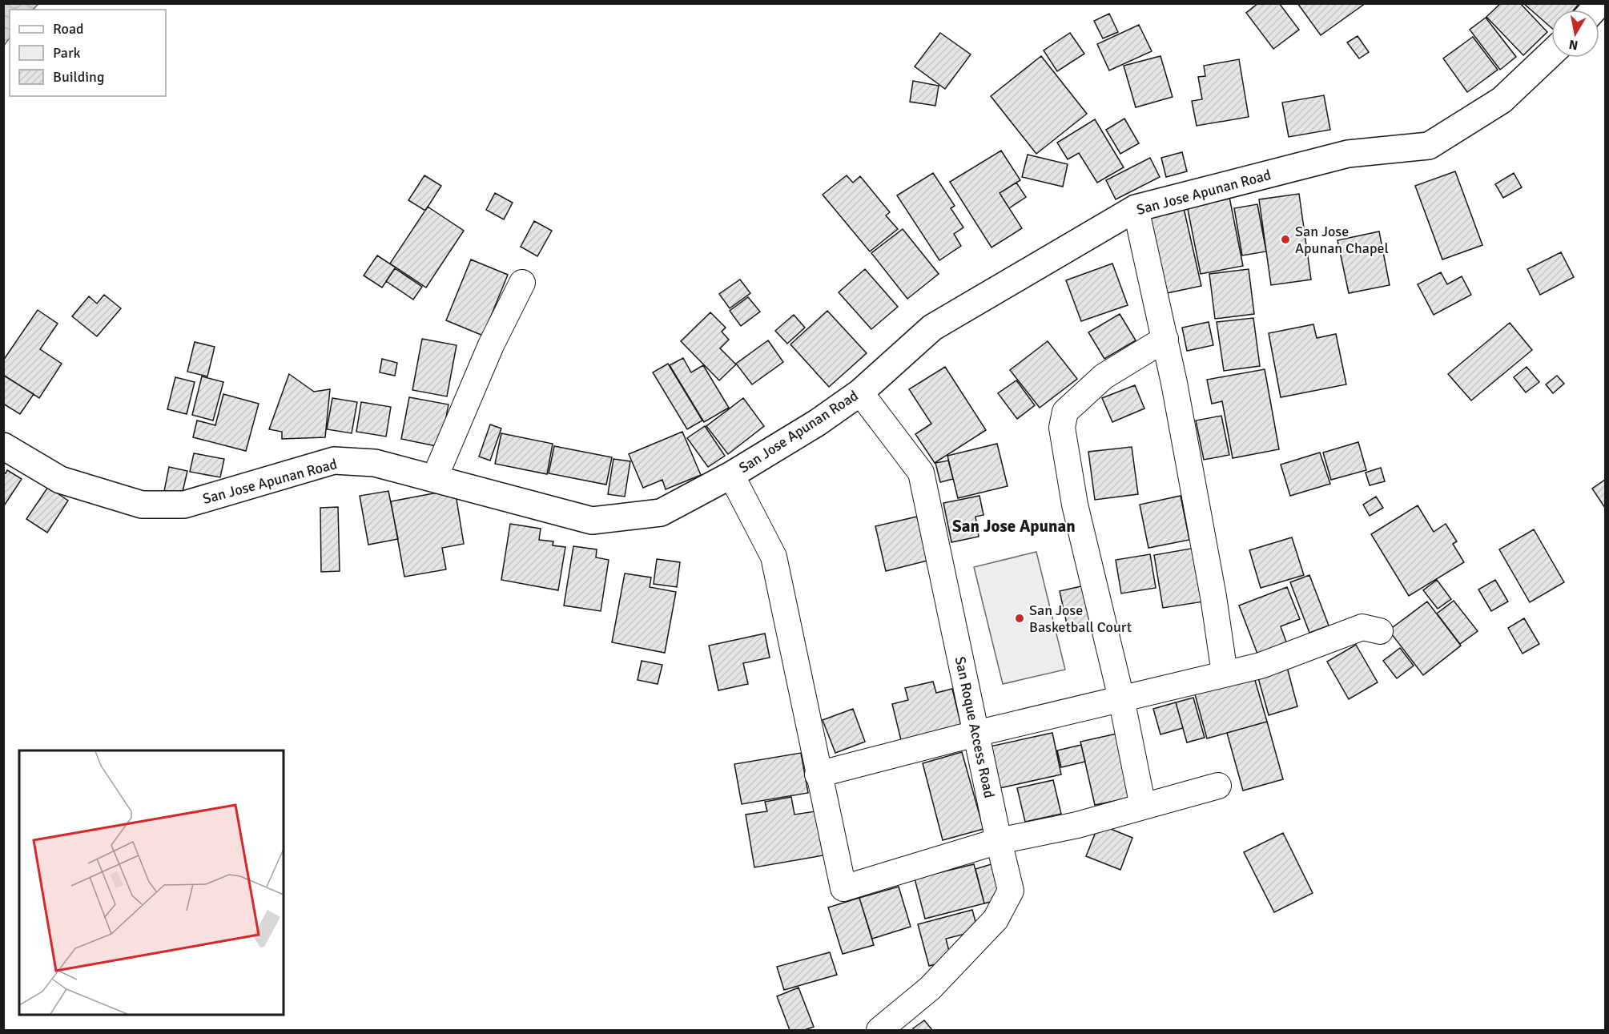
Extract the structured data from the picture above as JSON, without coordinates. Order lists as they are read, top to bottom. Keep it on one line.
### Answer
{"streets":{"street":["San Jose Apunan Road","San Roque Access Road"]},"crossings":[["San Jose Apunan Road","San Roque Access Road"]],"districts":["San Jose Apunan"],"places":["San Jose Apunan Chapel","San Jose Basketball Court"],"legend":["Road","Park","Building"],"north":"bottom"}
